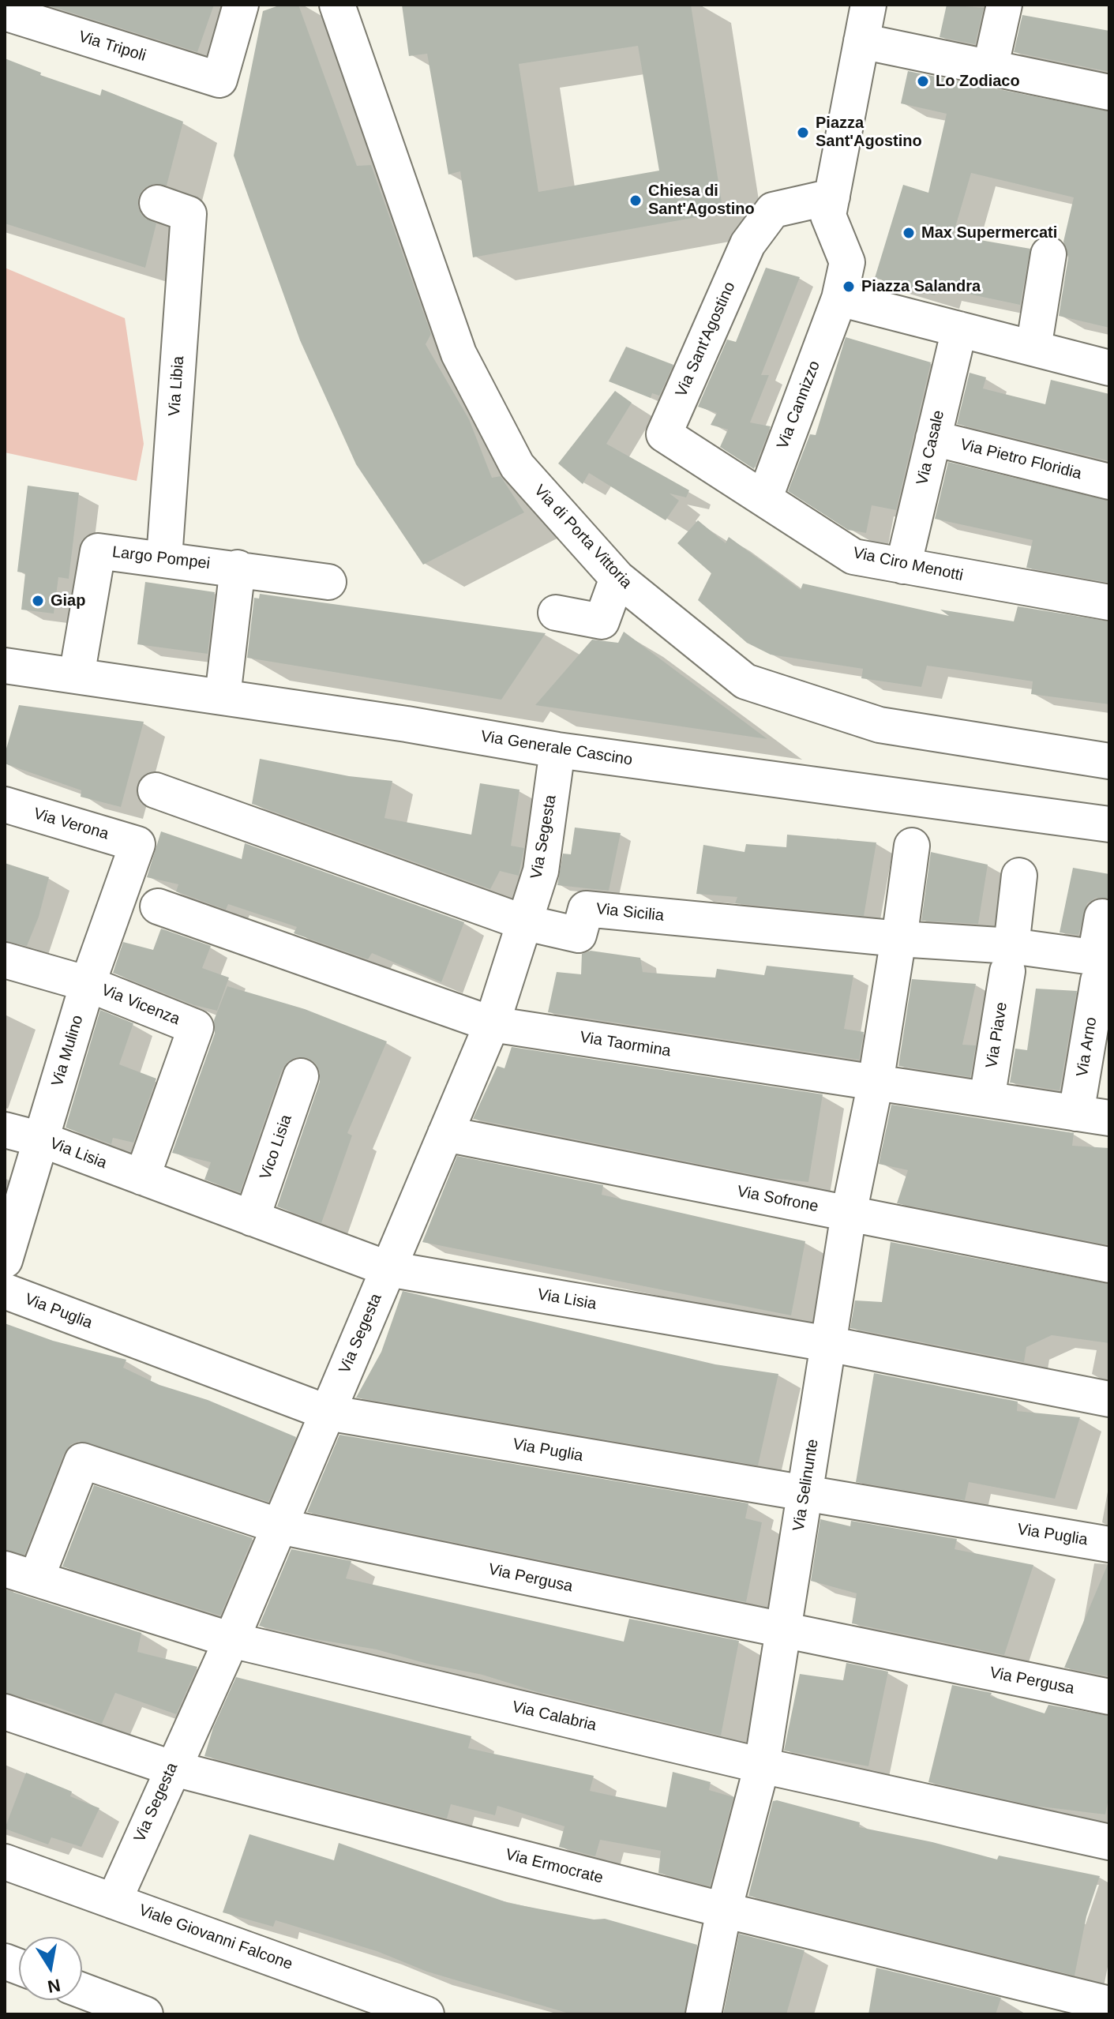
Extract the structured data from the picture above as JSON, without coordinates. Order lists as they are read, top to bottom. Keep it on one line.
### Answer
{"streets":{"street":["Via Tripoli","Via Sant'Agostino","Via Libia","Via Cannizzo","Via Casale","Via Pietro Floridia","Via di Porta Vittoria","Largo Pompei","Via Ciro Menotti","Via Generale Cascino","Via Verona","Via Segesta","Via Sicilia","Via Vicenza","Via Piave","Via Taormina","Via Arno","Via Mulino","Vico Lisia","Via Lisia","Via Sofrone","Via Puglia","Via Selinunte","Via Pergusa","Via Calabria","Via Ermocrate","Viale Giovanni Falcone"]},"crossings":[["Via Sant'Agostino","Via Ciro Menotti"],["Via Libia","Largo Pompei"],["Via Cannizzo","Via Ciro Menotti"],["Via Casale","Via Pietro Floridia"],["Via Casale","Via Ciro Menotti"],["Largo Pompei","Via Generale Cascino"],["Via Generale Cascino","Via Segesta"],["Via Verona","Via Mulino"],["Via Segesta","Via Sicilia"],["Via Segesta","Via Taormina"],["Via Segesta","Via Lisia"],["Via Segesta","Via Sofrone"],["Via Segesta","Via Puglia"],["Via Segesta","Via Pergusa"],["Via Segesta","Via Calabria"],["Via Segesta","Via Ermocrate"],["Via Segesta","Viale Giovanni Falcone"],["Via Sicilia","Via Piave"],["Via Sicilia","Via Arno"],["Via Sicilia","Via Selinunte"],["Via Vicenza","Via Mulino"],["Via Vicenza","Via Lisia"],["Via Piave","Via Taormina"],["Via Taormina","Via Arno"],["Via Taormina","Via Selinunte"],["Via Mulino","Via Lisia"],["Vico Lisia","Via Lisia"],["Via Lisia","Via Selinunte"],["Via Sofrone","Via Selinunte"],["Via Puglia","Via Selinunte"],["Via Selinunte","Via Pergusa"],["Via Selinunte","Via Calabria"],["Via Selinunte","Via Ermocrate"],["Via Pergusa","Via Calabria"]],"places":["Lo Zodiaco","Piazza Sant'Agostino","Chiesa di Sant'Agostino","Max Supermercati","Piazza Salandra","Giap"],"north":"bottom"}
